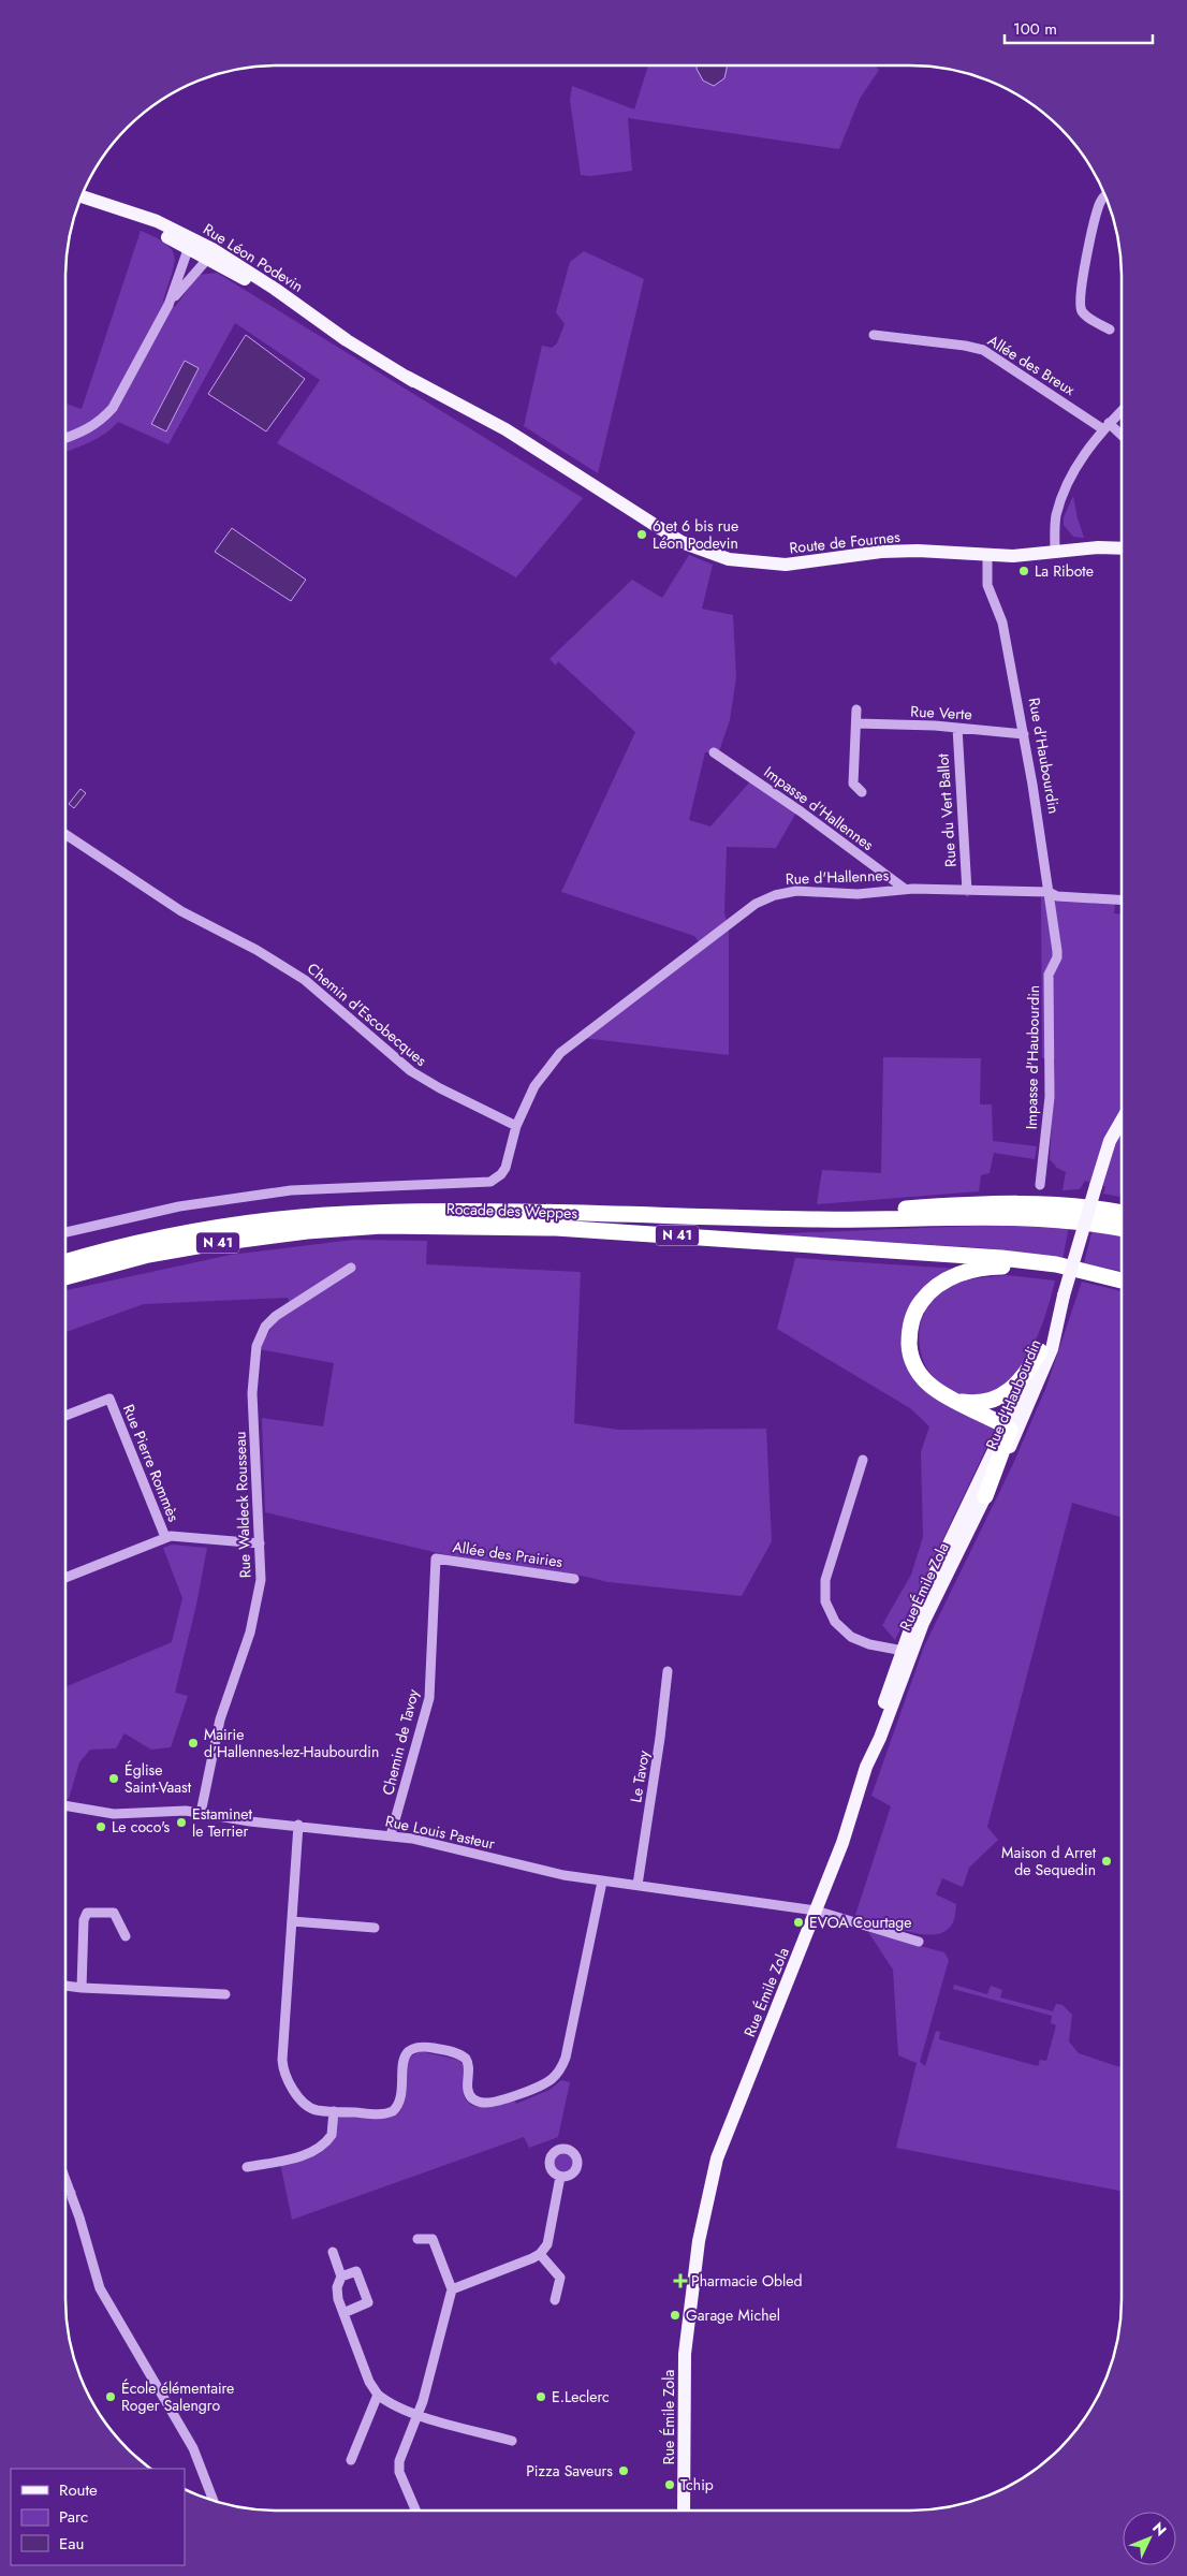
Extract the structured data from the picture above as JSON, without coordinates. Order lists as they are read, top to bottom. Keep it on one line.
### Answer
{"streets":{"highway":["Rocade des Weppes","N 41"],"main road":["Rue Léon Podevin","Route de Fournes","Rue d'Haubourdin","Rue Émile Zola"],"street":["Allée des Breux","Rue Verte","Impasse d'Hallennes","Rue du Vert Ballot","Rue d'Hallennes","Chemin d'Escobecques","Impasse d'Haubourdin","Rue Pierre Rommès","Rue Waldeck Rousseau","Allée des Prairies","Chemin de Tavoy","Le Tavoy","Rue Louis Pasteur"]},"crossings":[["Rue Léon Podevin","Route de Fournes"],["Route de Fournes","Rue d'Haubourdin"],["Rue Verte","Rue d'Haubourdin"],["Rue Verte","Rue du Vert Ballot"],["Rue d'Haubourdin","Rue d'Hallennes"],["Rue d'Haubourdin","Impasse d'Haubourdin"],["Rue d'Haubourdin","Rue Émile Zola"],["Impasse d'Hallennes","Rue d'Hallennes"],["Rue du Vert Ballot","Rue d'Hallennes"],["Rue d'Hallennes","Chemin d'Escobecques"],["Rocade des Weppes","N 41"],["Rue Pierre Rommès","Rue Waldeck Rousseau"],["Rue Waldeck Rousseau","Rue Louis Pasteur"],["Allée des Prairies","Chemin de Tavoy"],["Rue Émile Zola","Rue Louis Pasteur"],["Chemin de Tavoy","Rue Louis Pasteur"],["Le Tavoy","Rue Louis Pasteur"]],"places":{"other":["6 et 6 bis rue Léon Podevin","La Ribote","Mairie d'Hallennes-lez-Haubourdin","Église Saint-Vaast","Estaminet le Terrier","Le coco's","Maison d Arret de Sequedin","EVOA Courtage","Garage Michel","École élémentaire Roger Salengro","E.Leclerc","Pizza Saveurs","Tchip"],"health":["Pharmacie Obled"]},"legend":["Route","Parc","Eau"],"scale_bar":"100 m","north":"top right"}
